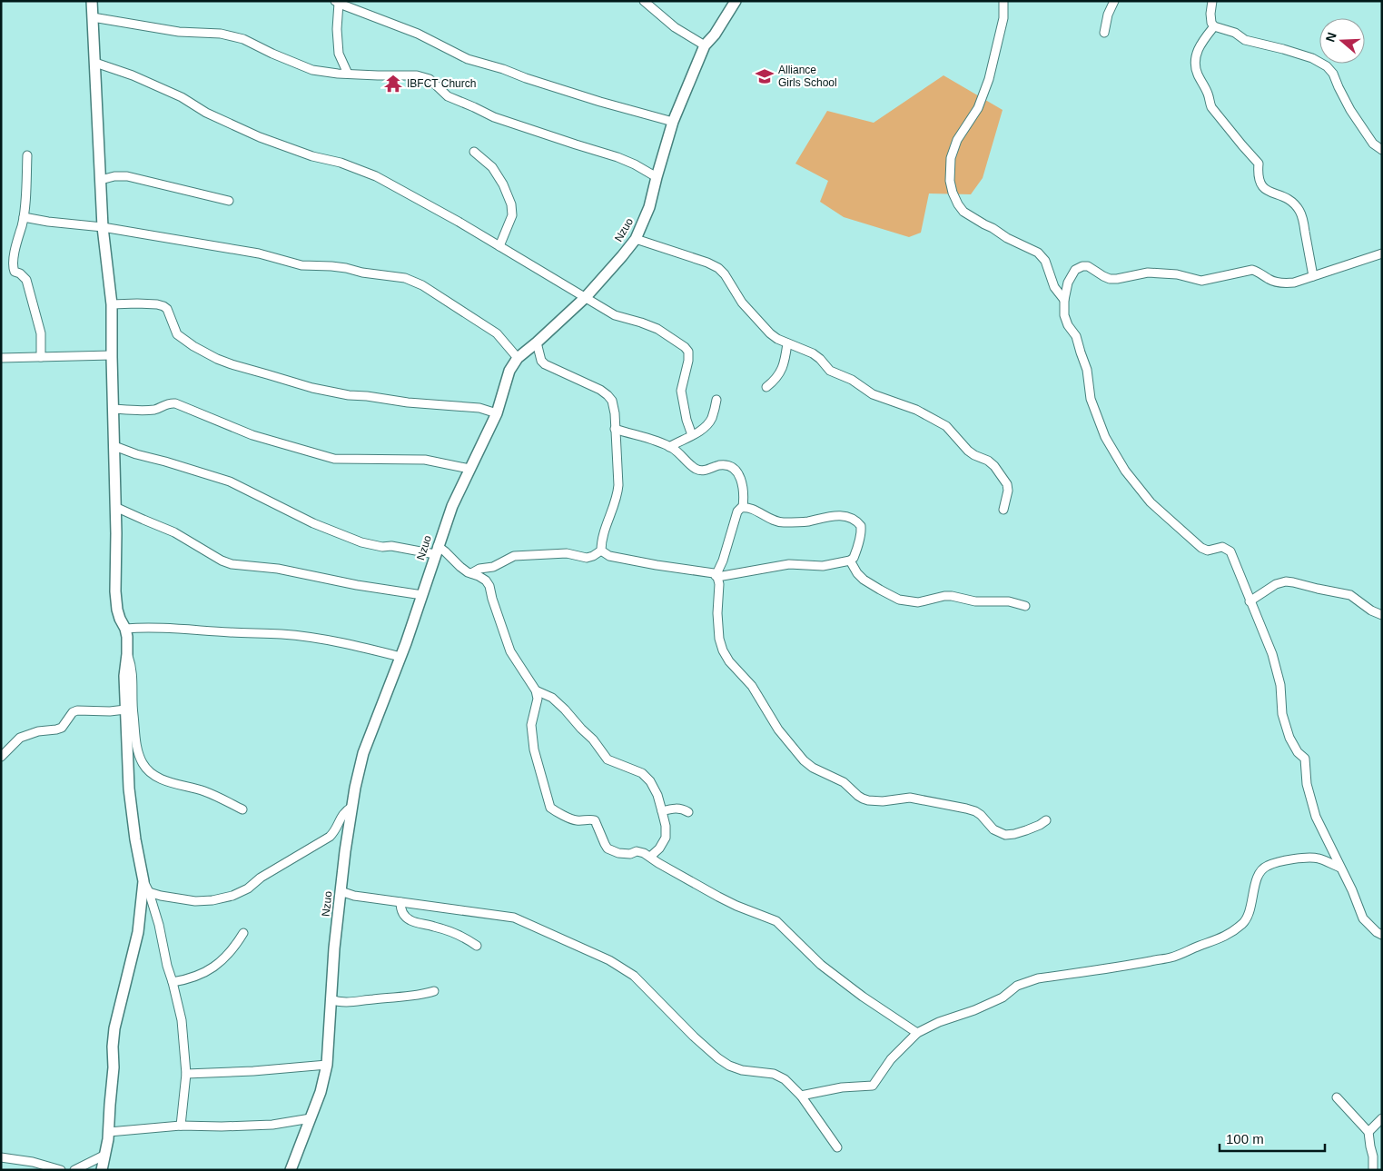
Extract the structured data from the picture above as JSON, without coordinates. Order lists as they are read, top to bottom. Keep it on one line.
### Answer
{"streets":{"street":["Nzuo"]},"places":{"school or university":["Alliance Girls School"],"temple":["IBFCT Church"]},"scale_bar":"100 m","north":"left"}
